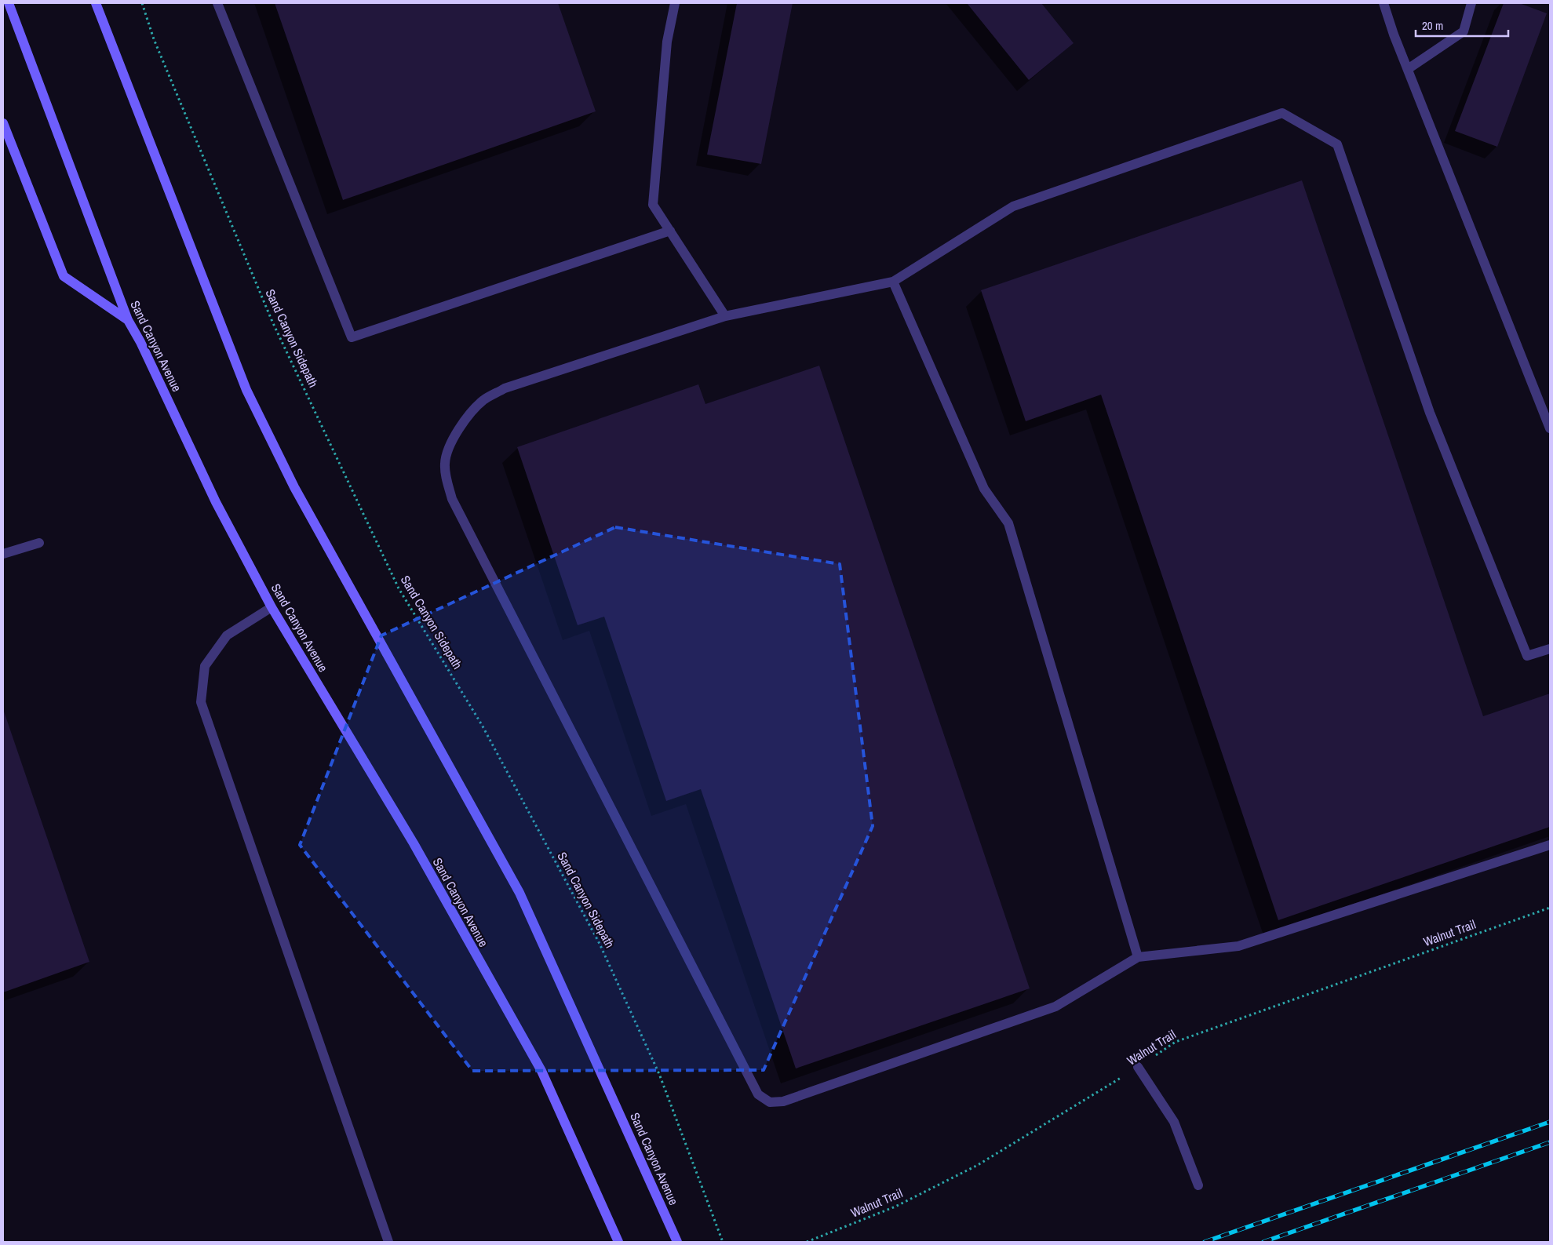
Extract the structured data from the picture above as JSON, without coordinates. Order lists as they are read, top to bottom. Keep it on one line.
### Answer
{"streets":{"main road":["Sand Canyon Avenue"],"path":["Sand Canyon Sidepath","Walnut Trail"]},"scale_bar":"20 m"}
